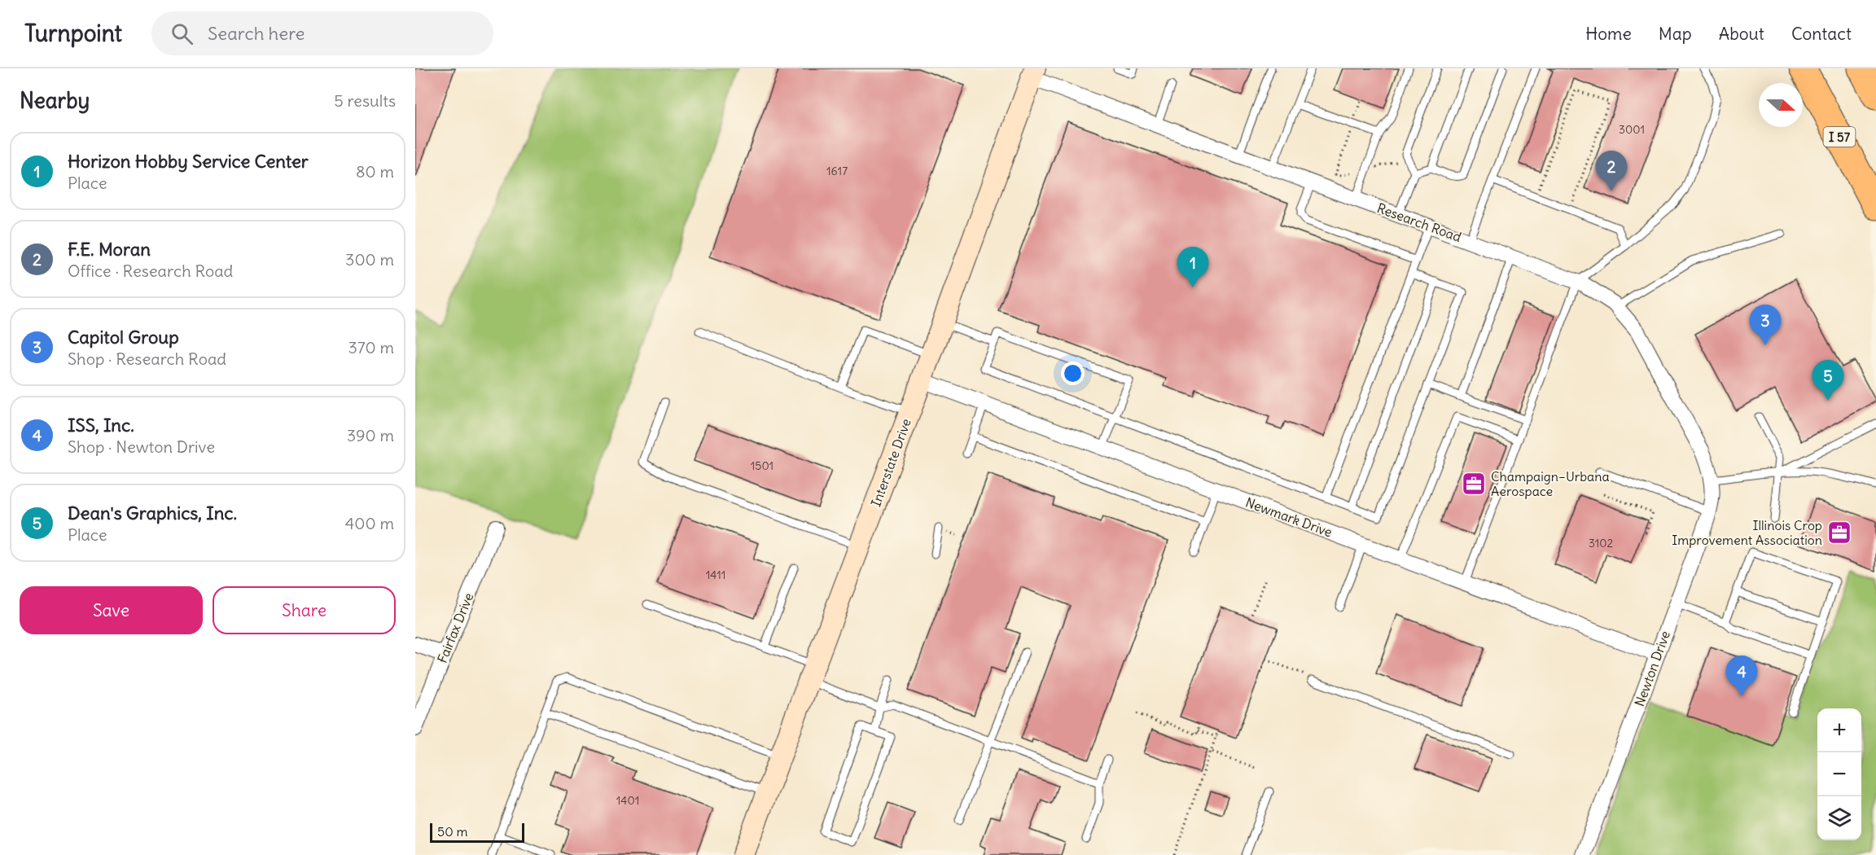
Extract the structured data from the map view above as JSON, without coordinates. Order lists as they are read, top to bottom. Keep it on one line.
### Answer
{"streets":{"highway":["I 57"],"main road":["Interstate Drive"],"street":["Research Road","Newmark Drive","Fairfax Drive","Newton Drive"]},"crossings":[["Research Road","Interstate Drive"],["Research Road","Newton Drive"],["Interstate Drive","Newmark Drive"],["Newmark Drive","Newton Drive"]],"places":{"office":["Champaign–Urbana Aerospace","Illinois Crop Improvement Association"]},"house_numbers":["3001","1617","1501","3102","1411","1401"],"scale_bar":"50 m","north":"right","page":{"header":"Turnpoint","search":"Search here","nav":["Home","Map","About","Contact"],"heading":["Nearby","5 results"],"list":[{"mark":"1","name":"Horizon Hobby Service Center","note":"Place","value":"80 m"},{"mark":"2","name":"F.E. Moran","note":"Office · Research Road","value":"300 m"},{"mark":"3","name":"Capitol Group","note":"Shop · Research Road","value":"370 m"},{"mark":"4","name":"ISS, Inc.","note":"Shop · Newton Drive","value":"390 m"},{"mark":"5","name":"Dean's Graphics, Inc.","note":"Place","value":"400 m"}],"pins":["2","1","3","5","4"],"buttons":["Save","Share"],"map_buttons":["+","−"],"scale":"50 m"}}
